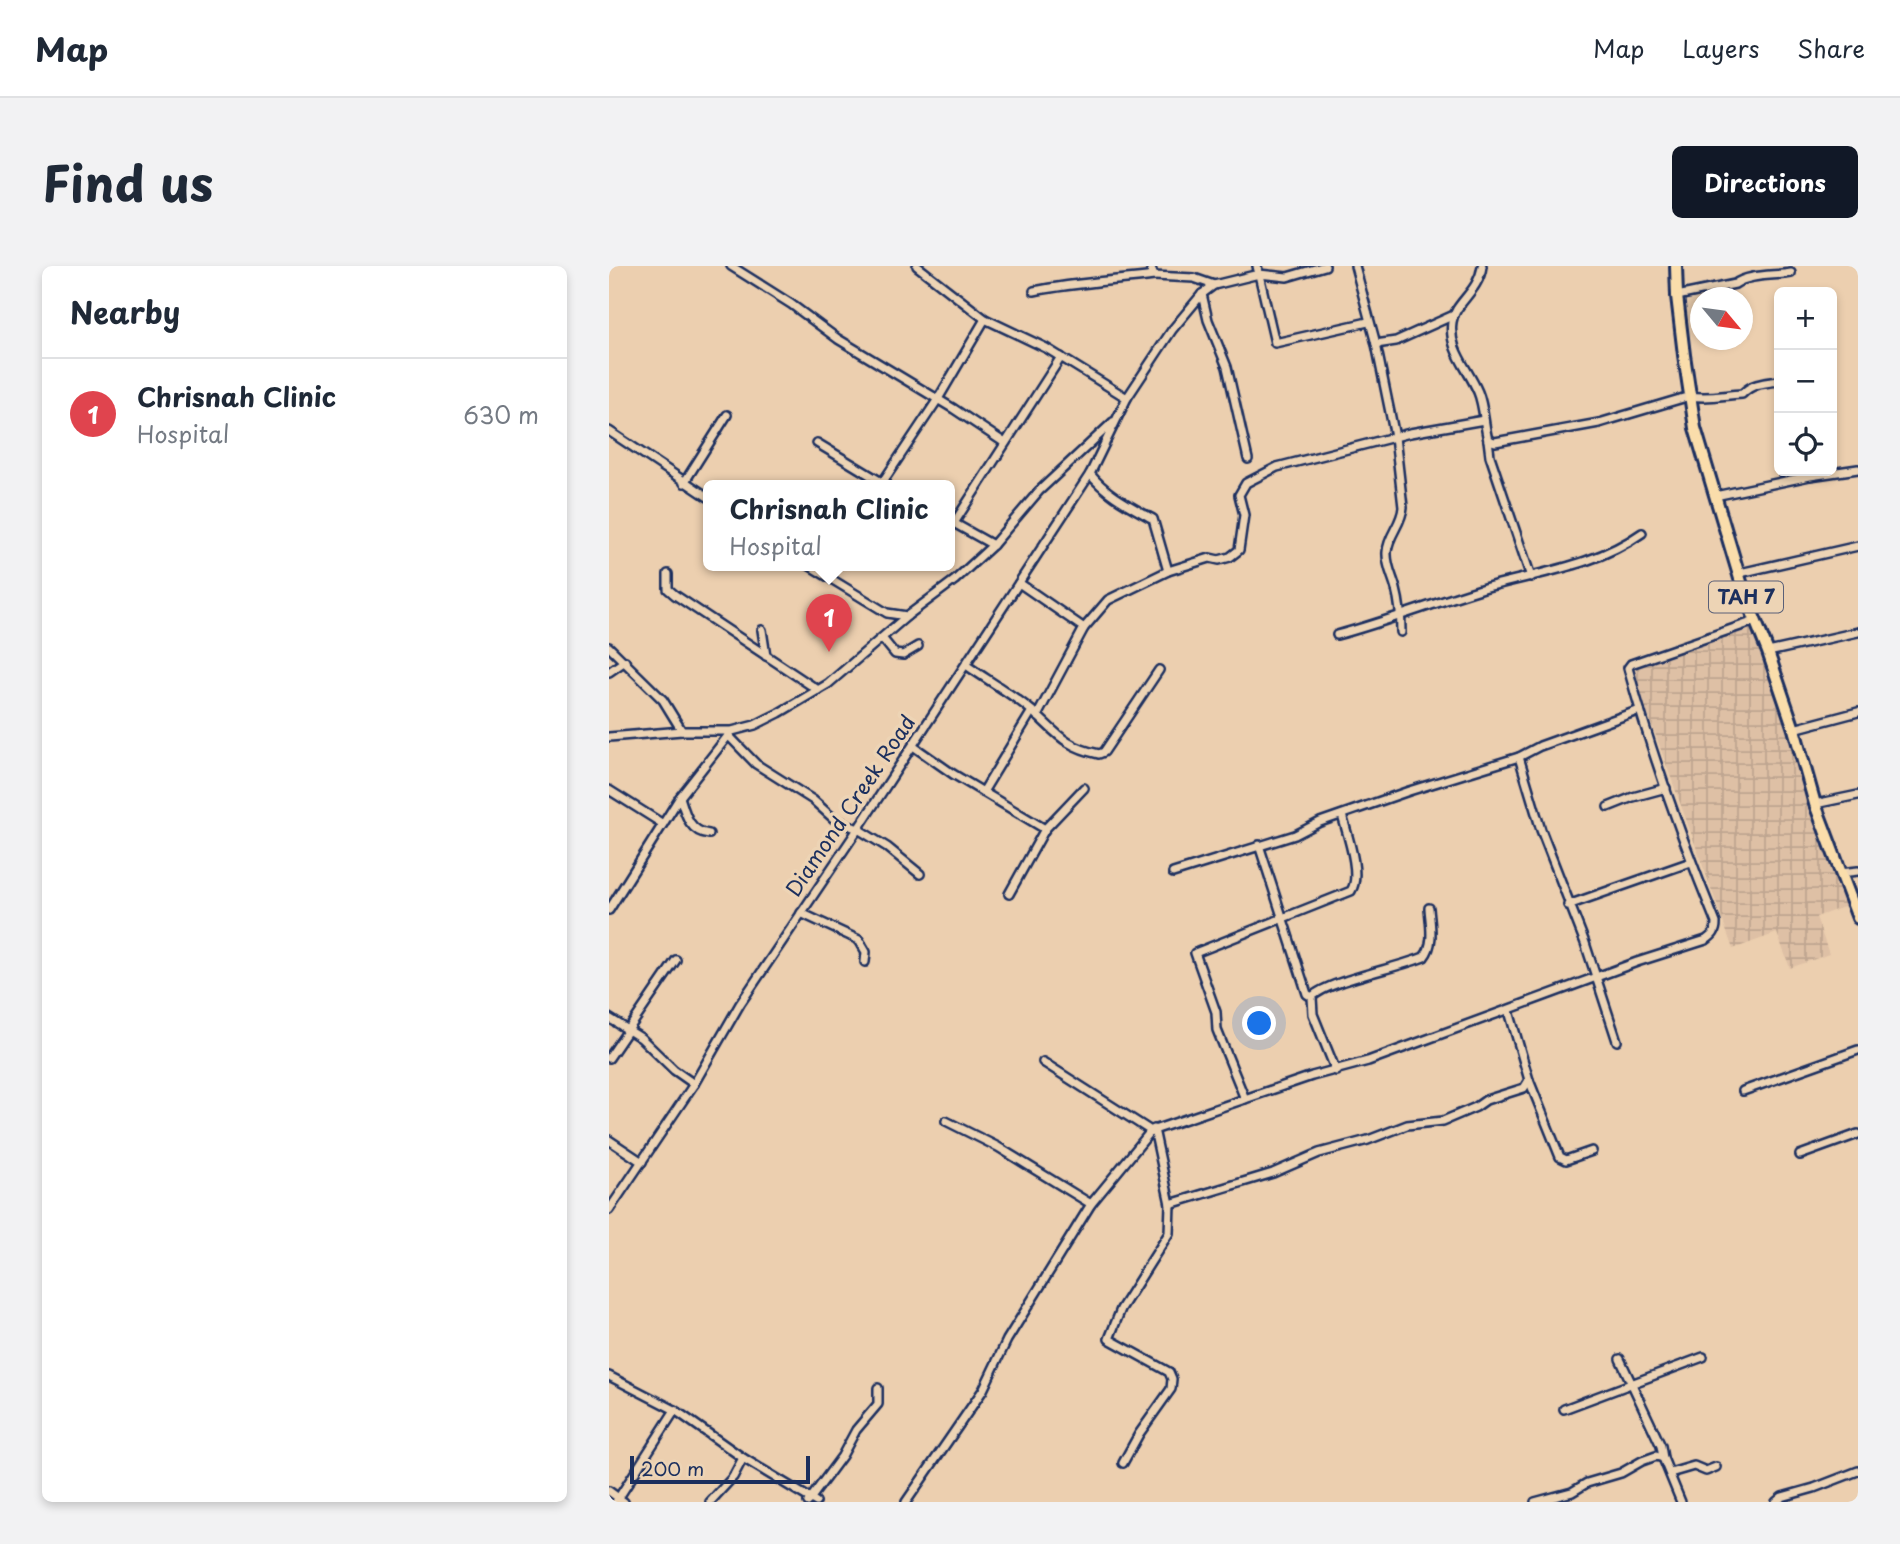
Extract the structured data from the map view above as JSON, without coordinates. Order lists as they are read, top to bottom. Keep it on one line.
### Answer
{"streets":{"highway":["TAH 7"],"street":["Diamond Creek Road"]},"scale_bar":"200 m","north":"bottom right","page":{"header":"Map","nav":["Map","Layers","Share"],"title":"Find us","buttons":"Directions","heading":"Nearby","map_buttons":["+","−"],"list":[{"mark":"1","name":"Chrisnah Clinic","note":"Hospital","value":"630 m"}],"popup":["Chrisnah Clinic","Hospital"],"pins":"1","scale":"200 m"}}
